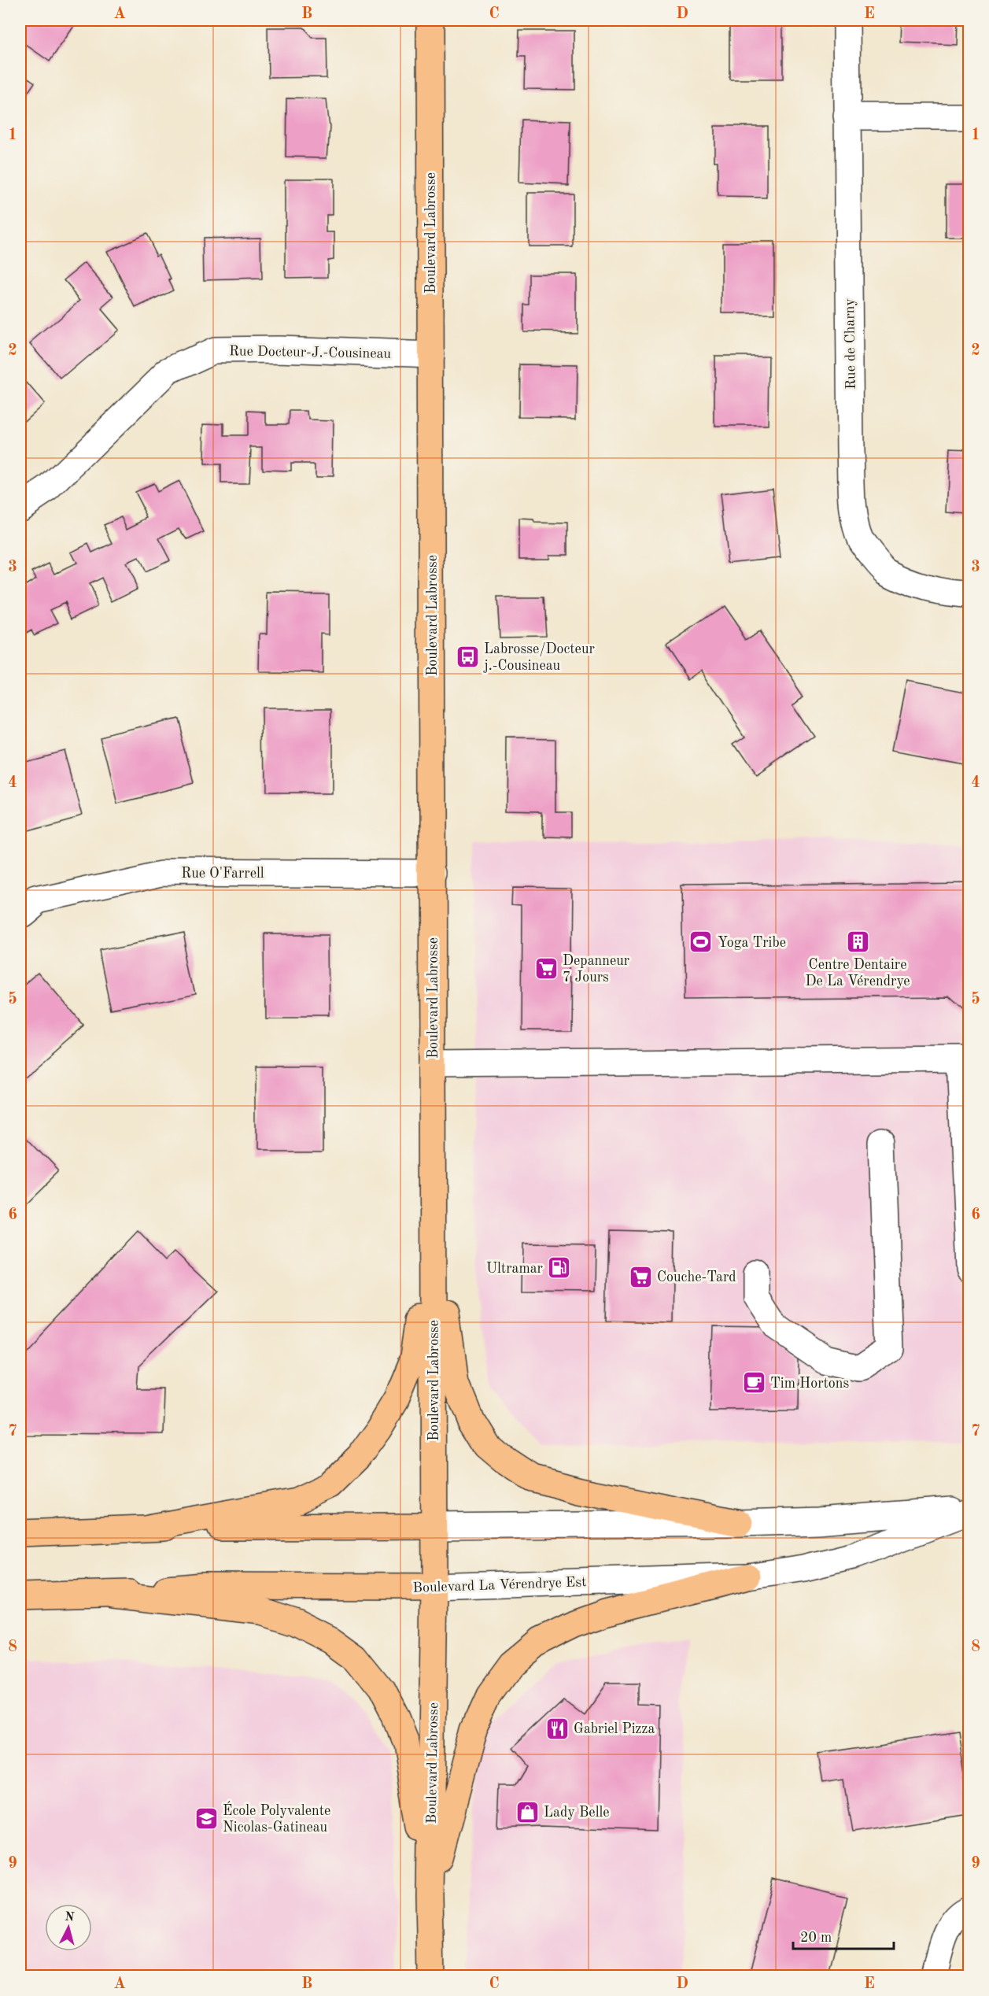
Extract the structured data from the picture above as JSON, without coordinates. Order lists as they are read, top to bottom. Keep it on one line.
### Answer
{"streets":{"main road":["Boulevard Labrosse","Boulevard La Vérendrye Est"],"street":["Rue de Charny","Rue Docteur-J.-Cousineau","Rue O'Farrell"]},"crossings":[["Boulevard Labrosse","Rue Docteur-J.-Cousineau"],["Boulevard Labrosse","Rue O'Farrell"],["Boulevard Labrosse","Boulevard La Vérendrye Est"]],"places":{"bus stop":["Labrosse/Docteur j.-Cousineau"],"building":["Centre Dentaire De La Vérendrye"],"sports":["Yoga Tribe"],"supermarket":["Depanneur 7 Jours","Couche-Tard"],"fuel station":["Ultramar"],"cafe":["Tim Hortons"],"restaurant":["Gabriel Pizza"],"shop":["Lady Belle"],"school or university":["École Polyvalente Nicolas-Gatineau"]},"scale_bar":"20 m","north":"top","grid":{"columns":["A","B","C","D","E"],"rows":["1","2","3","4","5","6","7","8","9"]}}
